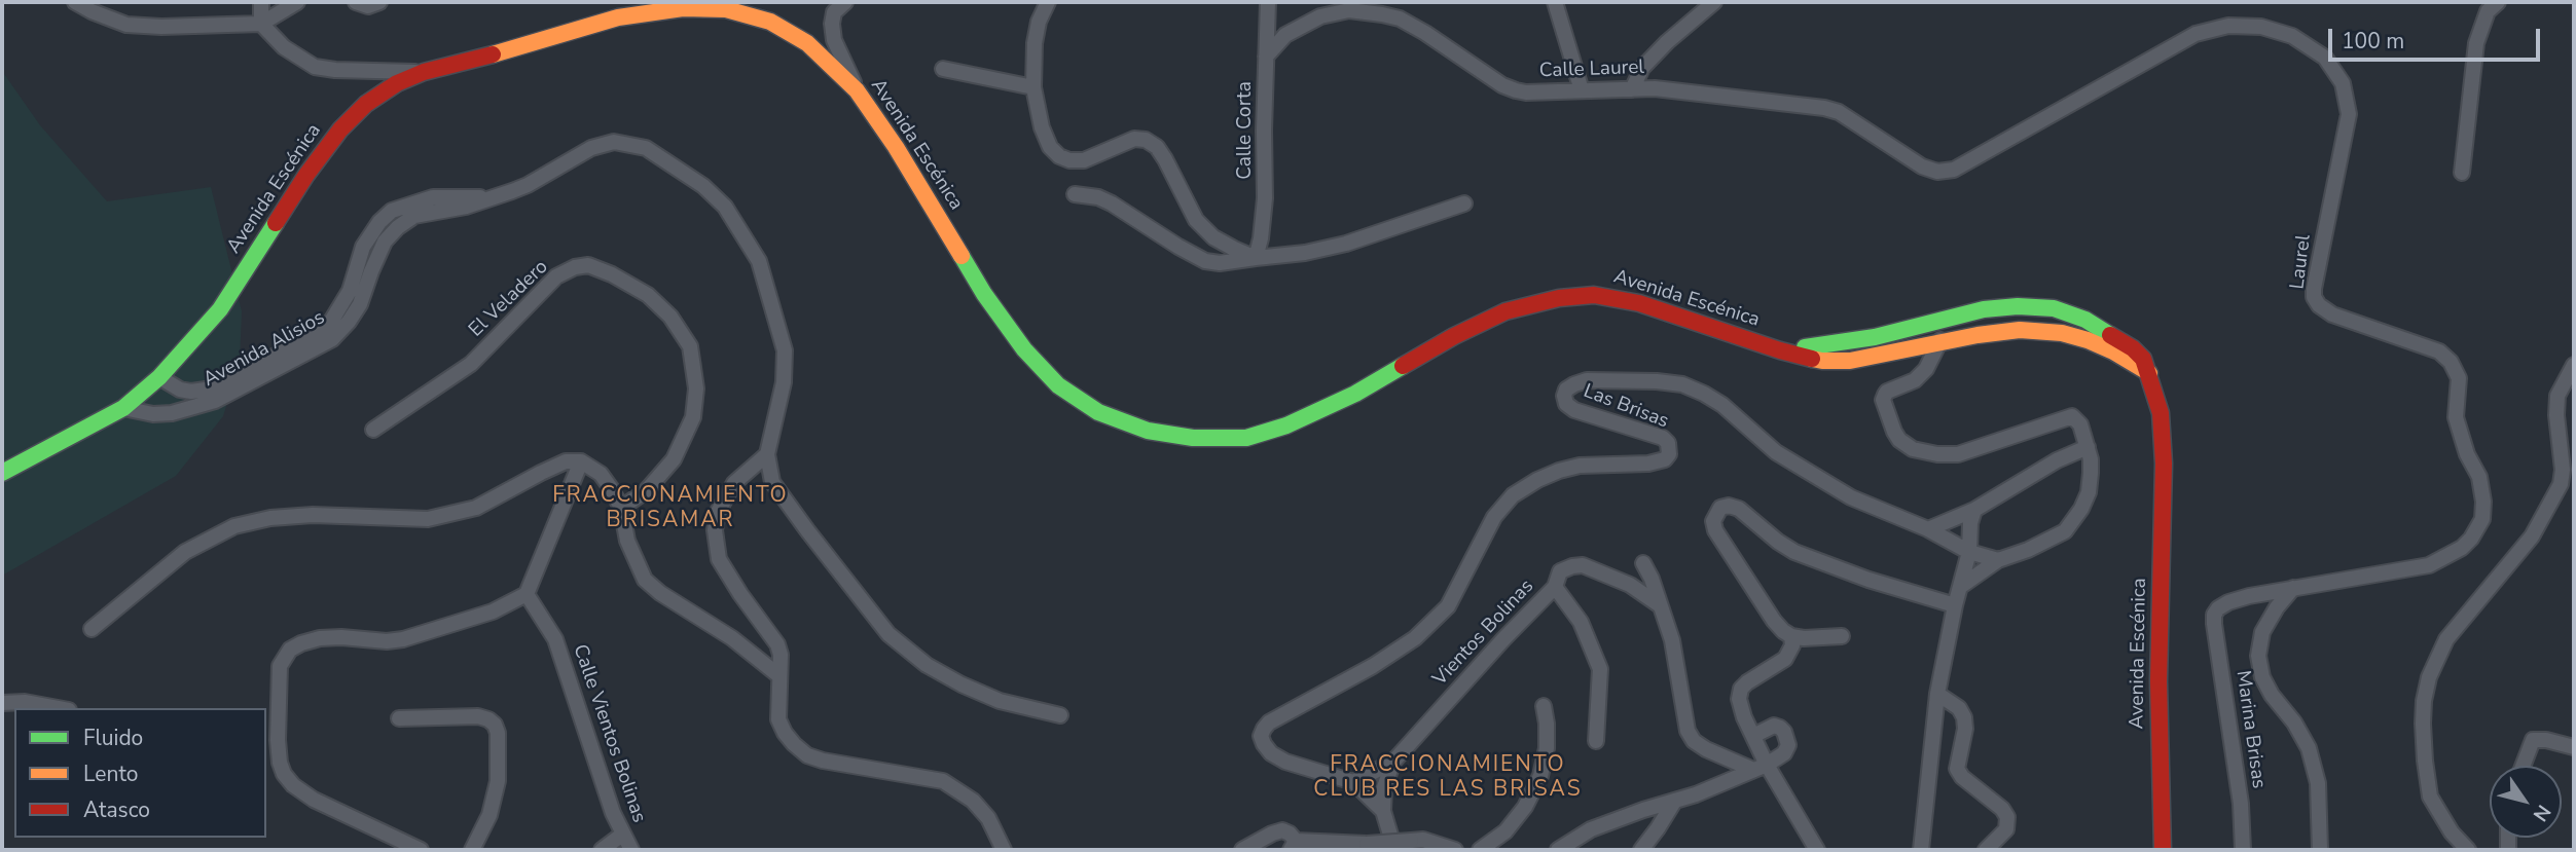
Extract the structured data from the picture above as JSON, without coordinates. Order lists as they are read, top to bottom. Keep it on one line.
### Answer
{"streets":{"main road":["Avenida Escénica"],"street":["Calle Laurel","Calle Corta","Laurel","El Veladero","Avenida Alisios","Las Brisas","Vientos Bolinas","Marina Brisas","Calle Vientos Bolinas"]},"crossings":[["Calle Laurel","Calle Corta"],["Calle Laurel","Laurel"],["Avenida Escénica","Avenida Alisios"],["Laurel","Marina Brisas"],["Las Brisas","Vientos Bolinas"]],"districts":["FRACCIONAMIENTO BRISAMAR","FRACCIONAMIENTO CLUB RES LAS BRISAS"],"legend":["Fluido","Lento","Atasco"],"scale_bar":"100 m","north":"bottom right"}
